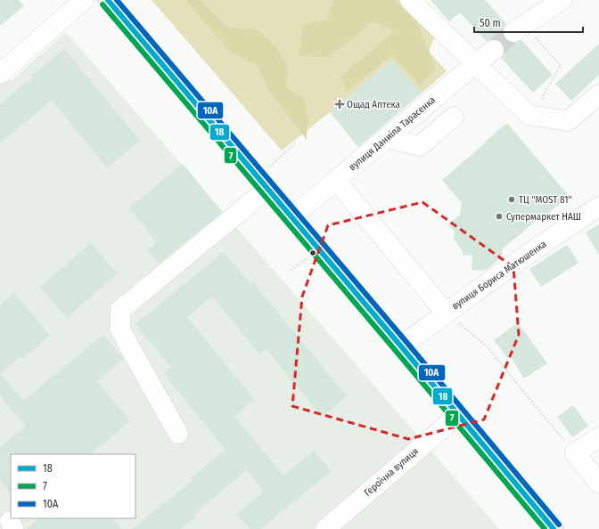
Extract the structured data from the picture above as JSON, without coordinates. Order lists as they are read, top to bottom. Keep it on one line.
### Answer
{"streets":{"street":["вулиця Даниіла Тарасенка","вулиця Бориса Матюшенка","Героїчна вулиця"]},"places":{"health":["Ощад Аптека"],"other":["ТЦ \"MOST 81\"","Супермаркет НАШ"]},"lines":["transit line 18","transit line 10А","transit line 7"],"legend":["18","7","10А"],"scale_bar":"50 m"}
